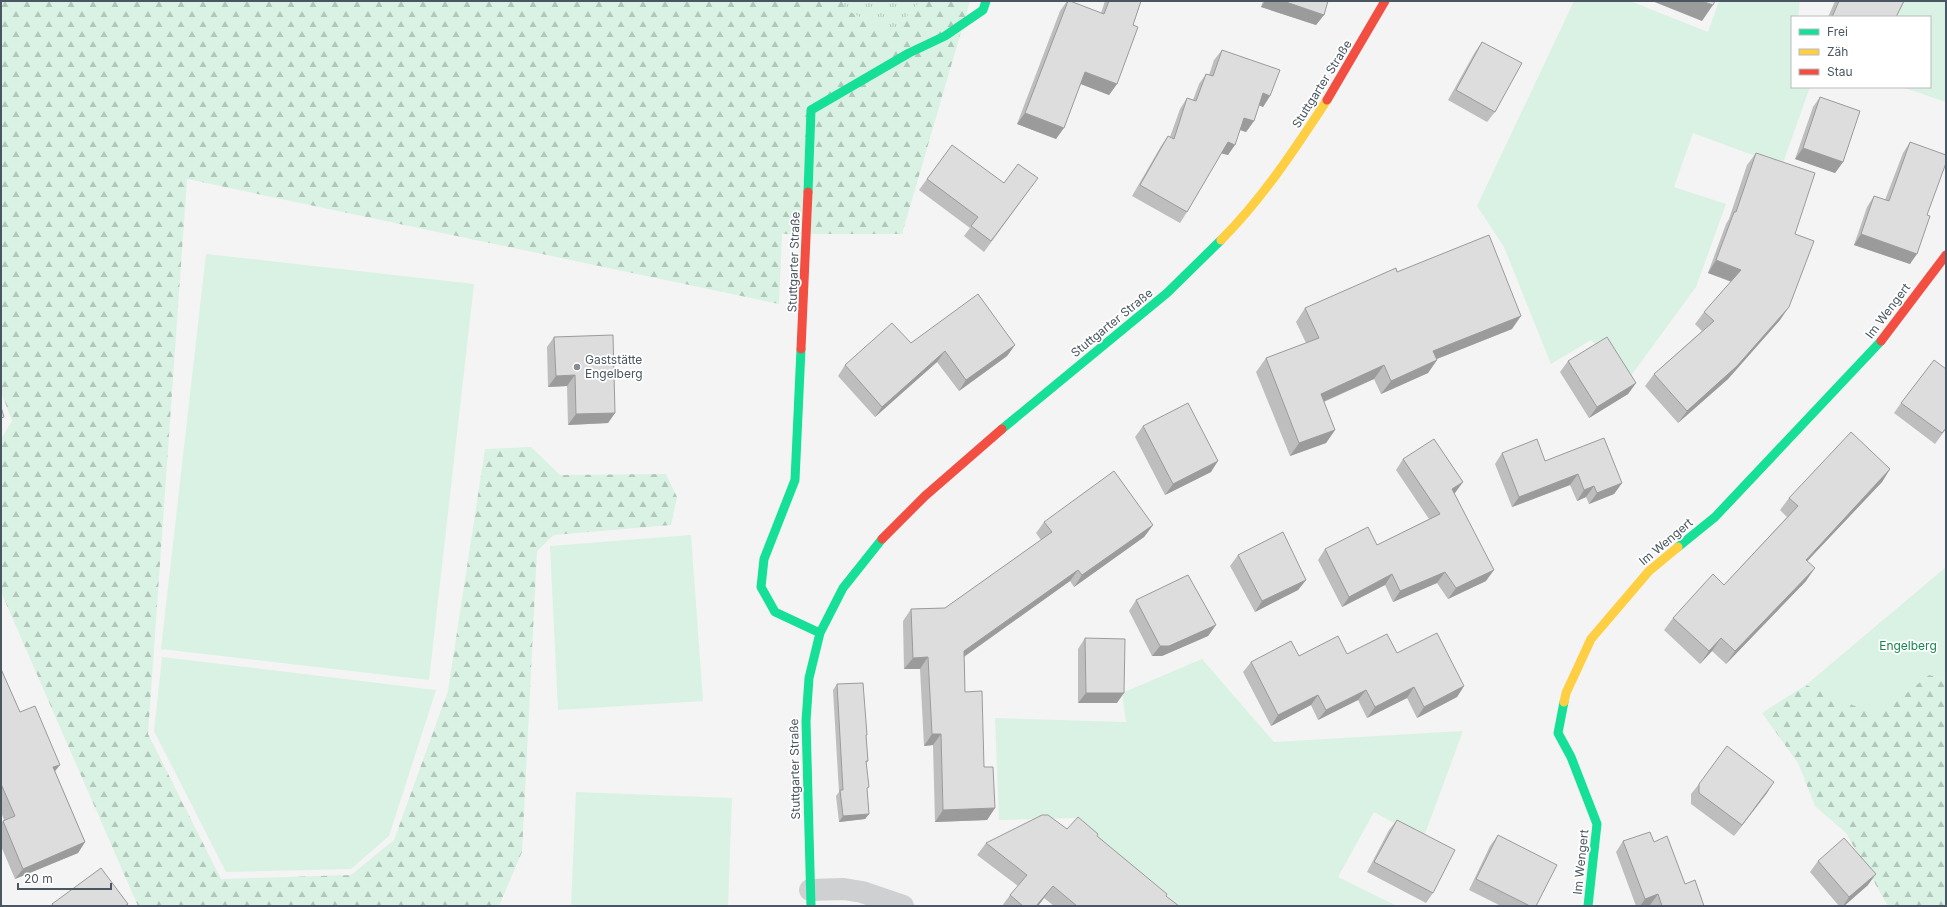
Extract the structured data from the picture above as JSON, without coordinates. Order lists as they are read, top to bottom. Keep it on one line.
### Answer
{"streets":{"street":["Stuttgarter Straße","Im Wengert"]},"parks":["Engelberg"],"places":["Gaststätte Engelberg"],"legend":["Frei","Zäh","Stau"],"scale_bar":"20 m"}
